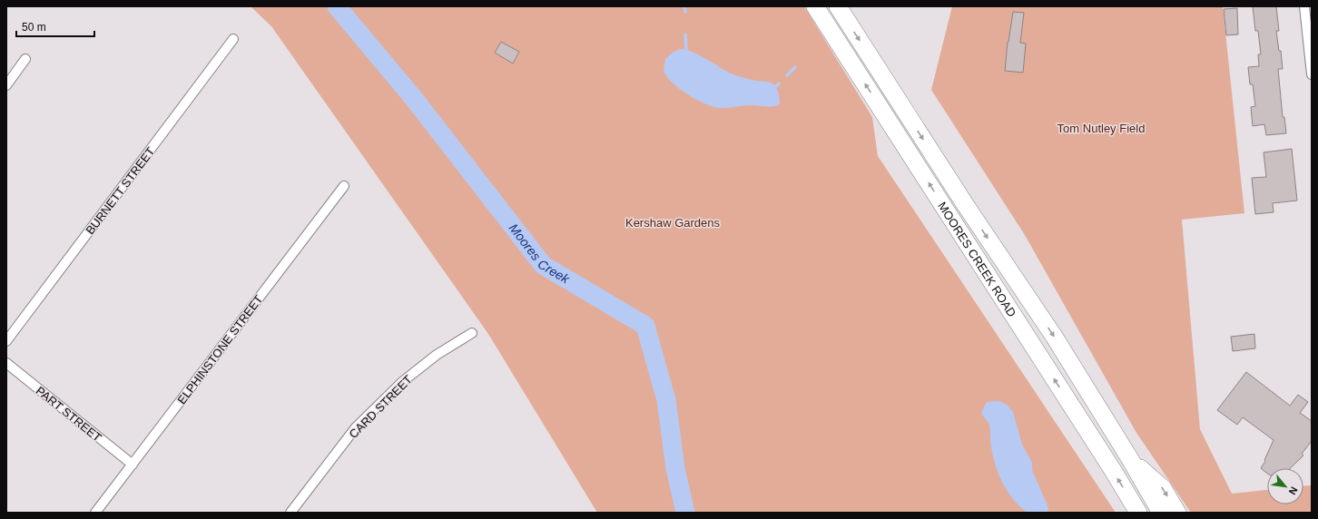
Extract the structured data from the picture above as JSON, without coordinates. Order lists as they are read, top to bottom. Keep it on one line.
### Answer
{"streets":{"highway":["MOORES CREEK ROAD"],"street":["BURNETT STREET","ELPHINSTONE STREET","CARD STREET","PART STREET"]},"crossings":[["ELPHINSTONE STREET","PART STREET"]],"water":["Moores Creek"],"parks":["Tom Nutley Field","Kershaw Gardens"],"scale_bar":"50 m","north":"bottom right"}
